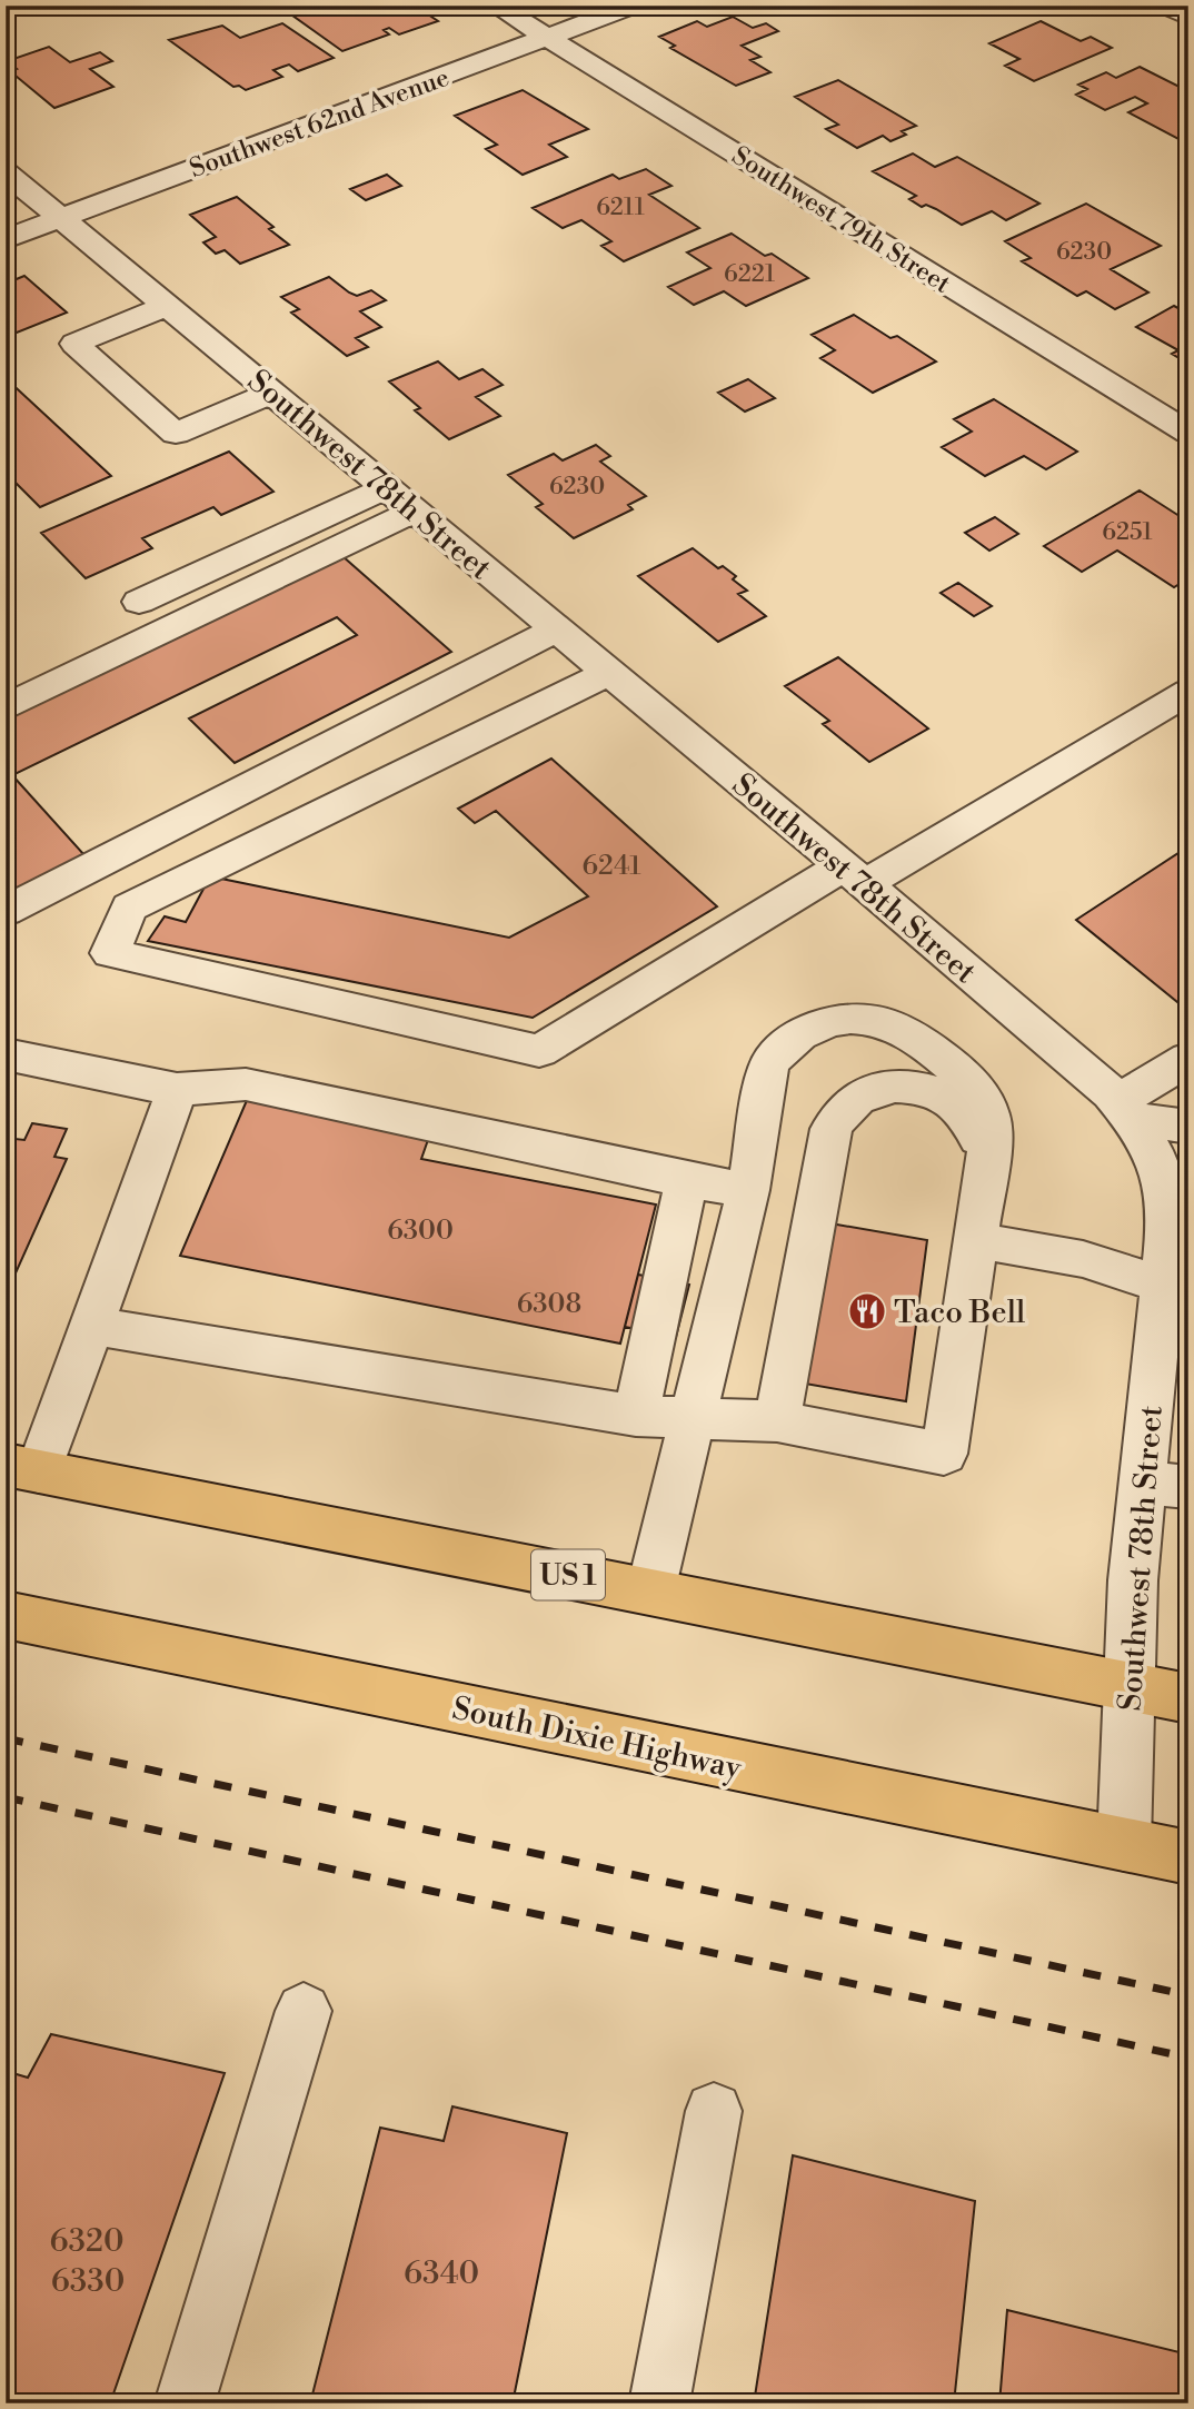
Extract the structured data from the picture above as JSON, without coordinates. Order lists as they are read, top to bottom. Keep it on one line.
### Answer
{"streets":{"highway":["US 1","South Dixie Highway"],"street":["Southwest 62nd Avenue","Southwest 79th Street","Southwest 78th Street"]},"crossings":[["Southwest 62nd Avenue","Southwest 79th Street"],["Southwest 62nd Avenue","Southwest 78th Street"],["Southwest 78th Street","US 1"],["Southwest 78th Street","South Dixie Highway"]],"places":{"restaurant":["Taco Bell"]},"house_numbers":["6211","6230","6221","6230","6251","6241","6300","6308","6320","6340","6330"]}
